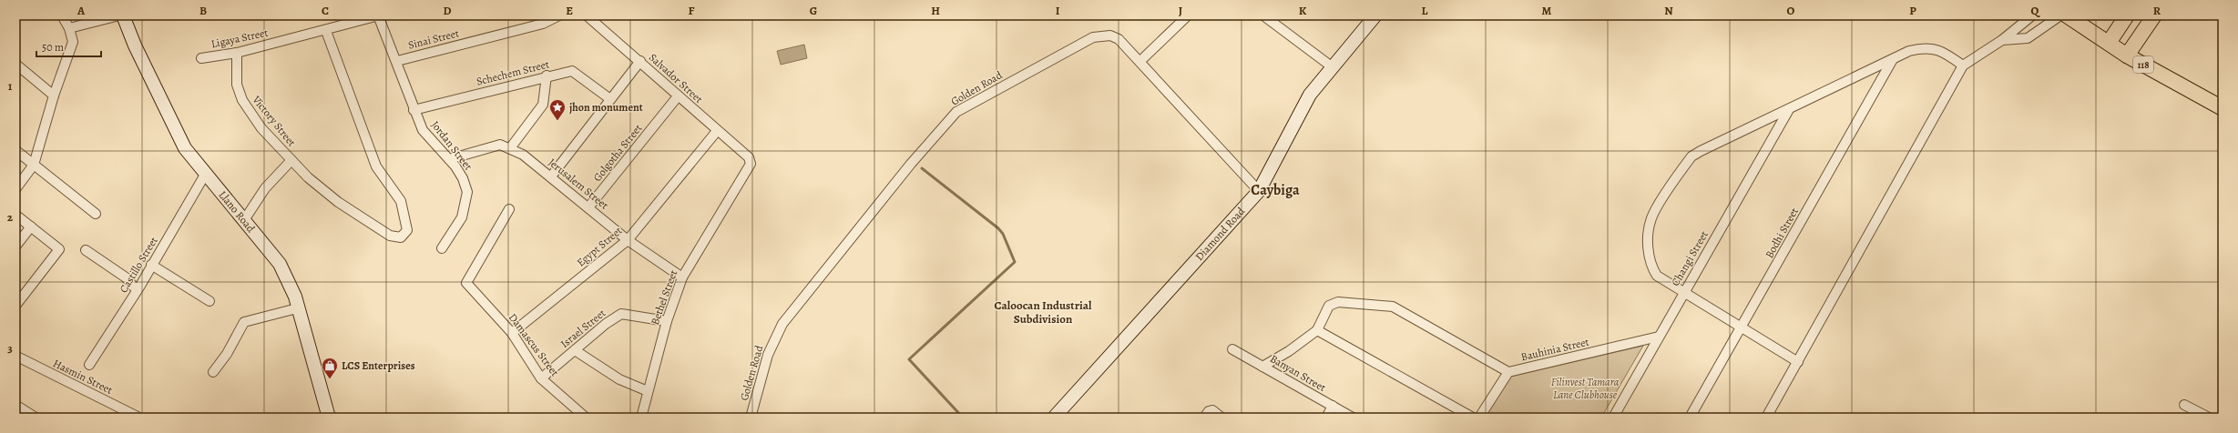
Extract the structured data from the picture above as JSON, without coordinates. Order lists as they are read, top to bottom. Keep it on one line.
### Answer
{"streets":{"main road":["118","Llano Road","Diamond Road"],"street":["Ligaya Street","Sinai Street","Schechem Street","Salvador Street","Golden Road","Victory Street","Jordan Street","Golgotha Street","Jerusalem Street","Bodhi Street","Egypt Street","Changi Street","Castillo Street","Bethel Street","Israel Street","Damascus Street","Bauhinia Street","Banyan Street","Hasmin Street"]},"crossings":[["Ligaya Street","Victory Street"],["Ligaya Street","Jordan Street"],["Sinai Street","Jordan Street"],["Schechem Street","Jordan Street"],["Salvador Street","Golgotha Street"],["Salvador Street","Egypt Street"],["Salvador Street","Bethel Street"],["Golden Road","Diamond Road"],["Jordan Street","Jerusalem Street"],["Golgotha Street","Jerusalem Street"],["Jerusalem Street","Egypt Street"],["Jerusalem Street","Bethel Street"],["Llano Road","Castillo Street"],["Egypt Street","Damascus Street"],["Changi Street","Bauhinia Street"],["Bethel Street","Israel Street"],["Israel Street","Damascus Street"]],"districts":["Caybiga","Caloocan Industrial Subdivision"],"parks":["Filinvest Tamara Lane Clubhouse"],"places":{"place":["jhon monument"],"shop":["LCS Enterprises"]},"scale_bar":"50 m","grid":{"columns":["A","B","C","D","E","F","G","H","I","J","K","L","M","N","O","P","Q","R"],"rows":["1","2","3"]}}
